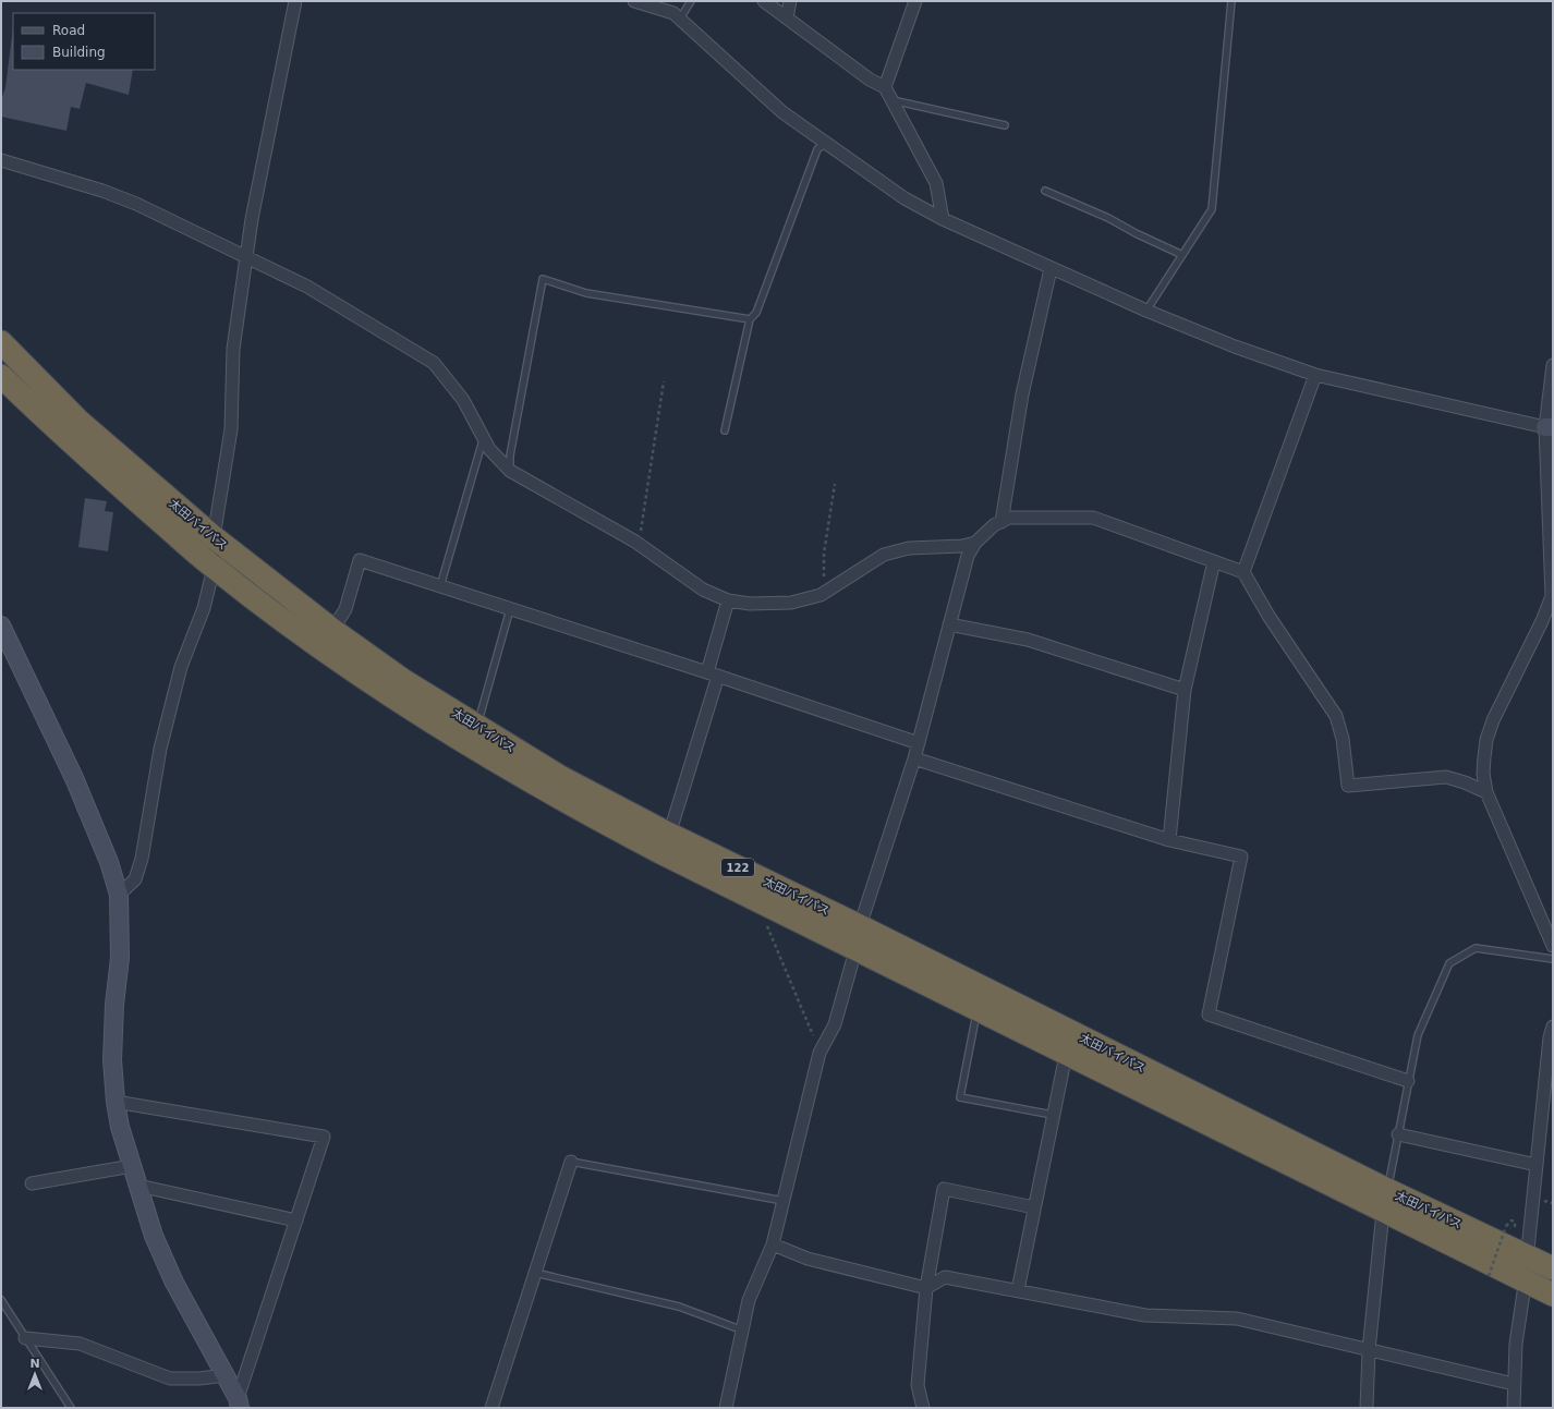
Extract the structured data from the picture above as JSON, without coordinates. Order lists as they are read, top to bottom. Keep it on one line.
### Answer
{"streets":{"highway":["太田バイパス","122"]},"legend":["Road","Building"],"north":"top"}
